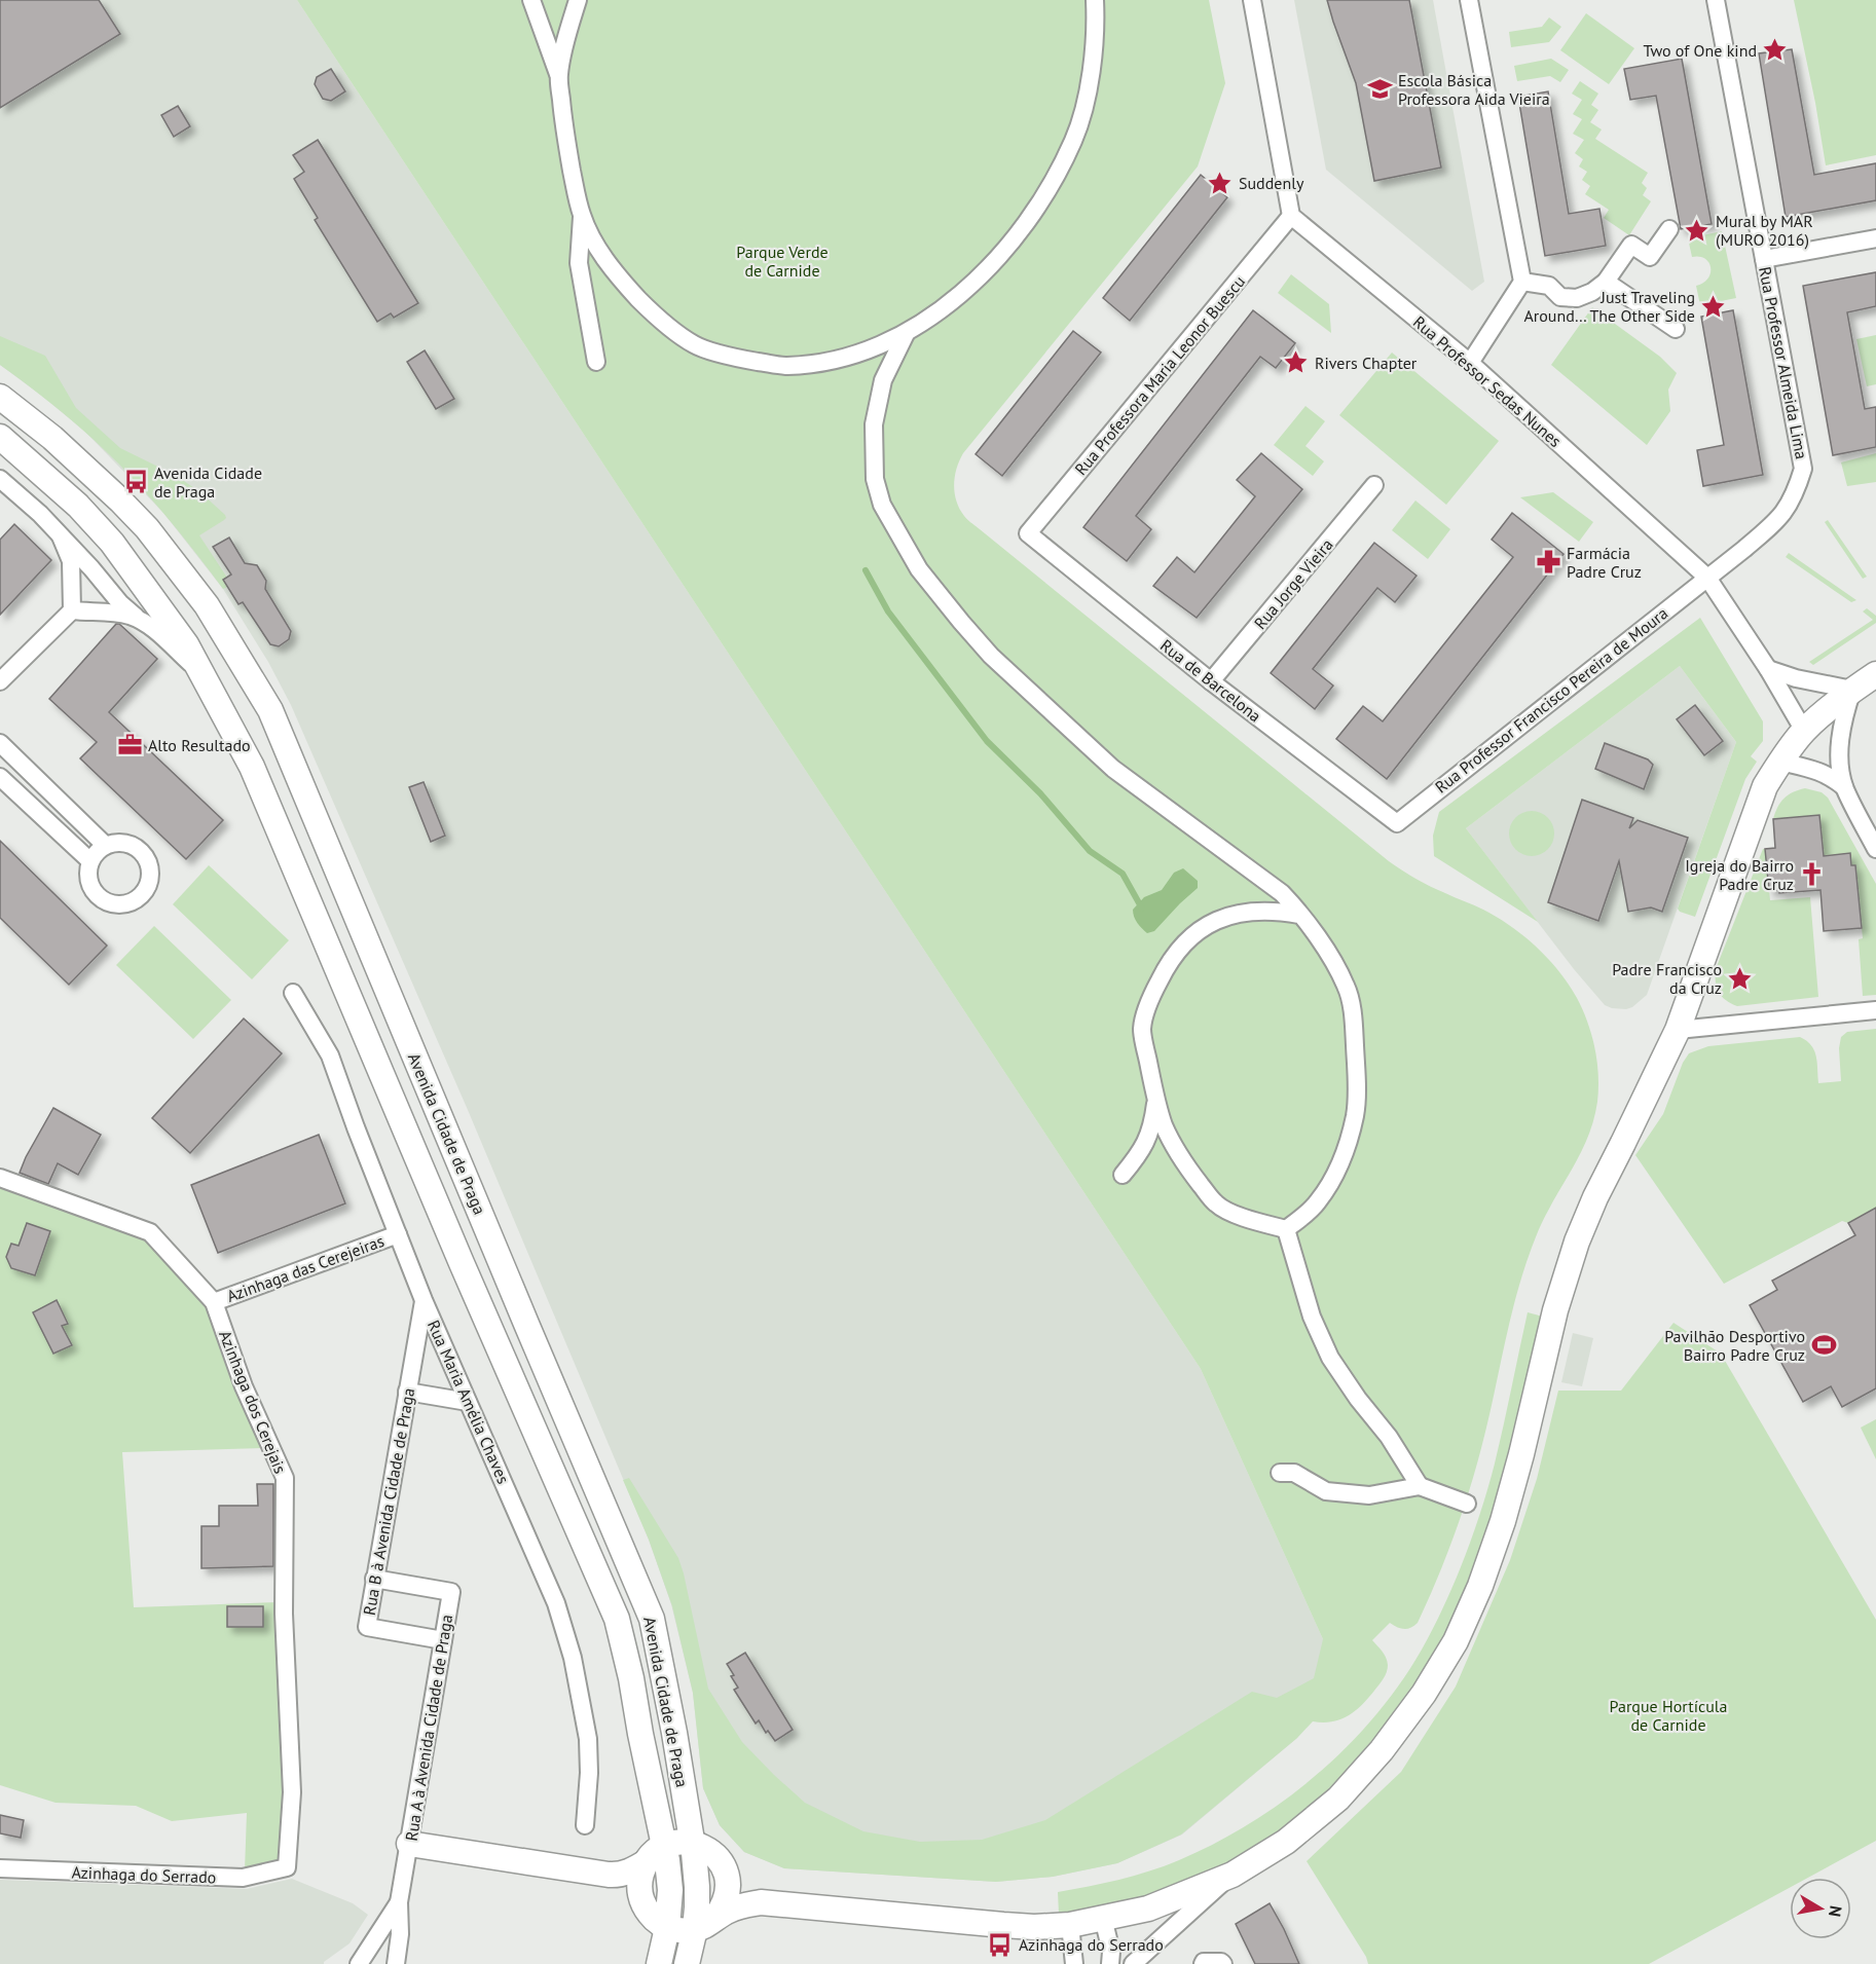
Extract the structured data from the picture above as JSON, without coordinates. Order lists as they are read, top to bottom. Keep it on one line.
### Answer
{"streets":{"main road":["Avenida Cidade de Praga"],"street":["Rua Professor Almeida Lima","Rua Professora Maria Leonor Buescu","Rua Professor Sedas Nunes","Rua Jorge Vieira","Rua de Barcelona","Rua Professor Francisco Pereira de Moura","Azinhaga das Cerejeiras","Azinhaga dos Cerejais","Rua Maria Amélia Chaves","Rua B à Avenida Cidade de Praga","Rua A à Avenida Cidade de Praga","Azinhaga do Serrado"]},"crossings":[["Rua Professor Almeida Lima","Rua Professor Sedas Nunes"],["Rua Professor Almeida Lima","Rua Professor Francisco Pereira de Moura"],["Rua Professora Maria Leonor Buescu","Rua Professor Sedas Nunes"],["Rua Professora Maria Leonor Buescu","Rua de Barcelona"],["Rua Professor Sedas Nunes","Rua Professor Francisco Pereira de Moura"],["Rua Jorge Vieira","Rua de Barcelona"],["Rua de Barcelona","Rua Professor Francisco Pereira de Moura"],["Azinhaga das Cerejeiras","Azinhaga dos Cerejais"],["Azinhaga das Cerejeiras","Rua Maria Amélia Chaves"],["Azinhaga dos Cerejais","Azinhaga do Serrado"],["Rua Maria Amélia Chaves","Rua B à Avenida Cidade de Praga"],["Rua B à Avenida Cidade de Praga","Rua A à Avenida Cidade de Praga"]],"parks":["Parque Verde de Carnide","Parque Hortícula de Carnide"],"places":{"place":["Two of One kind","Suddenly","Mural by MAR (MURO 2016)","Just Traveling Around… The Other Side","Rivers Chapter","Padre Francisco da Cruz"],"school or university":["Escola Básica Professora Aida Vieira"],"bus stop":["Avenida Cidade de Praga","Azinhaga do Serrado"],"pharmacy":["Farmácia Padre Cruz"],"office":["Alto Resultado"],"church":["Igreja do Bairro Padre Cruz"],"sports":["Pavilhão Desportivo Bairro Padre Cruz"]},"north":"right"}
